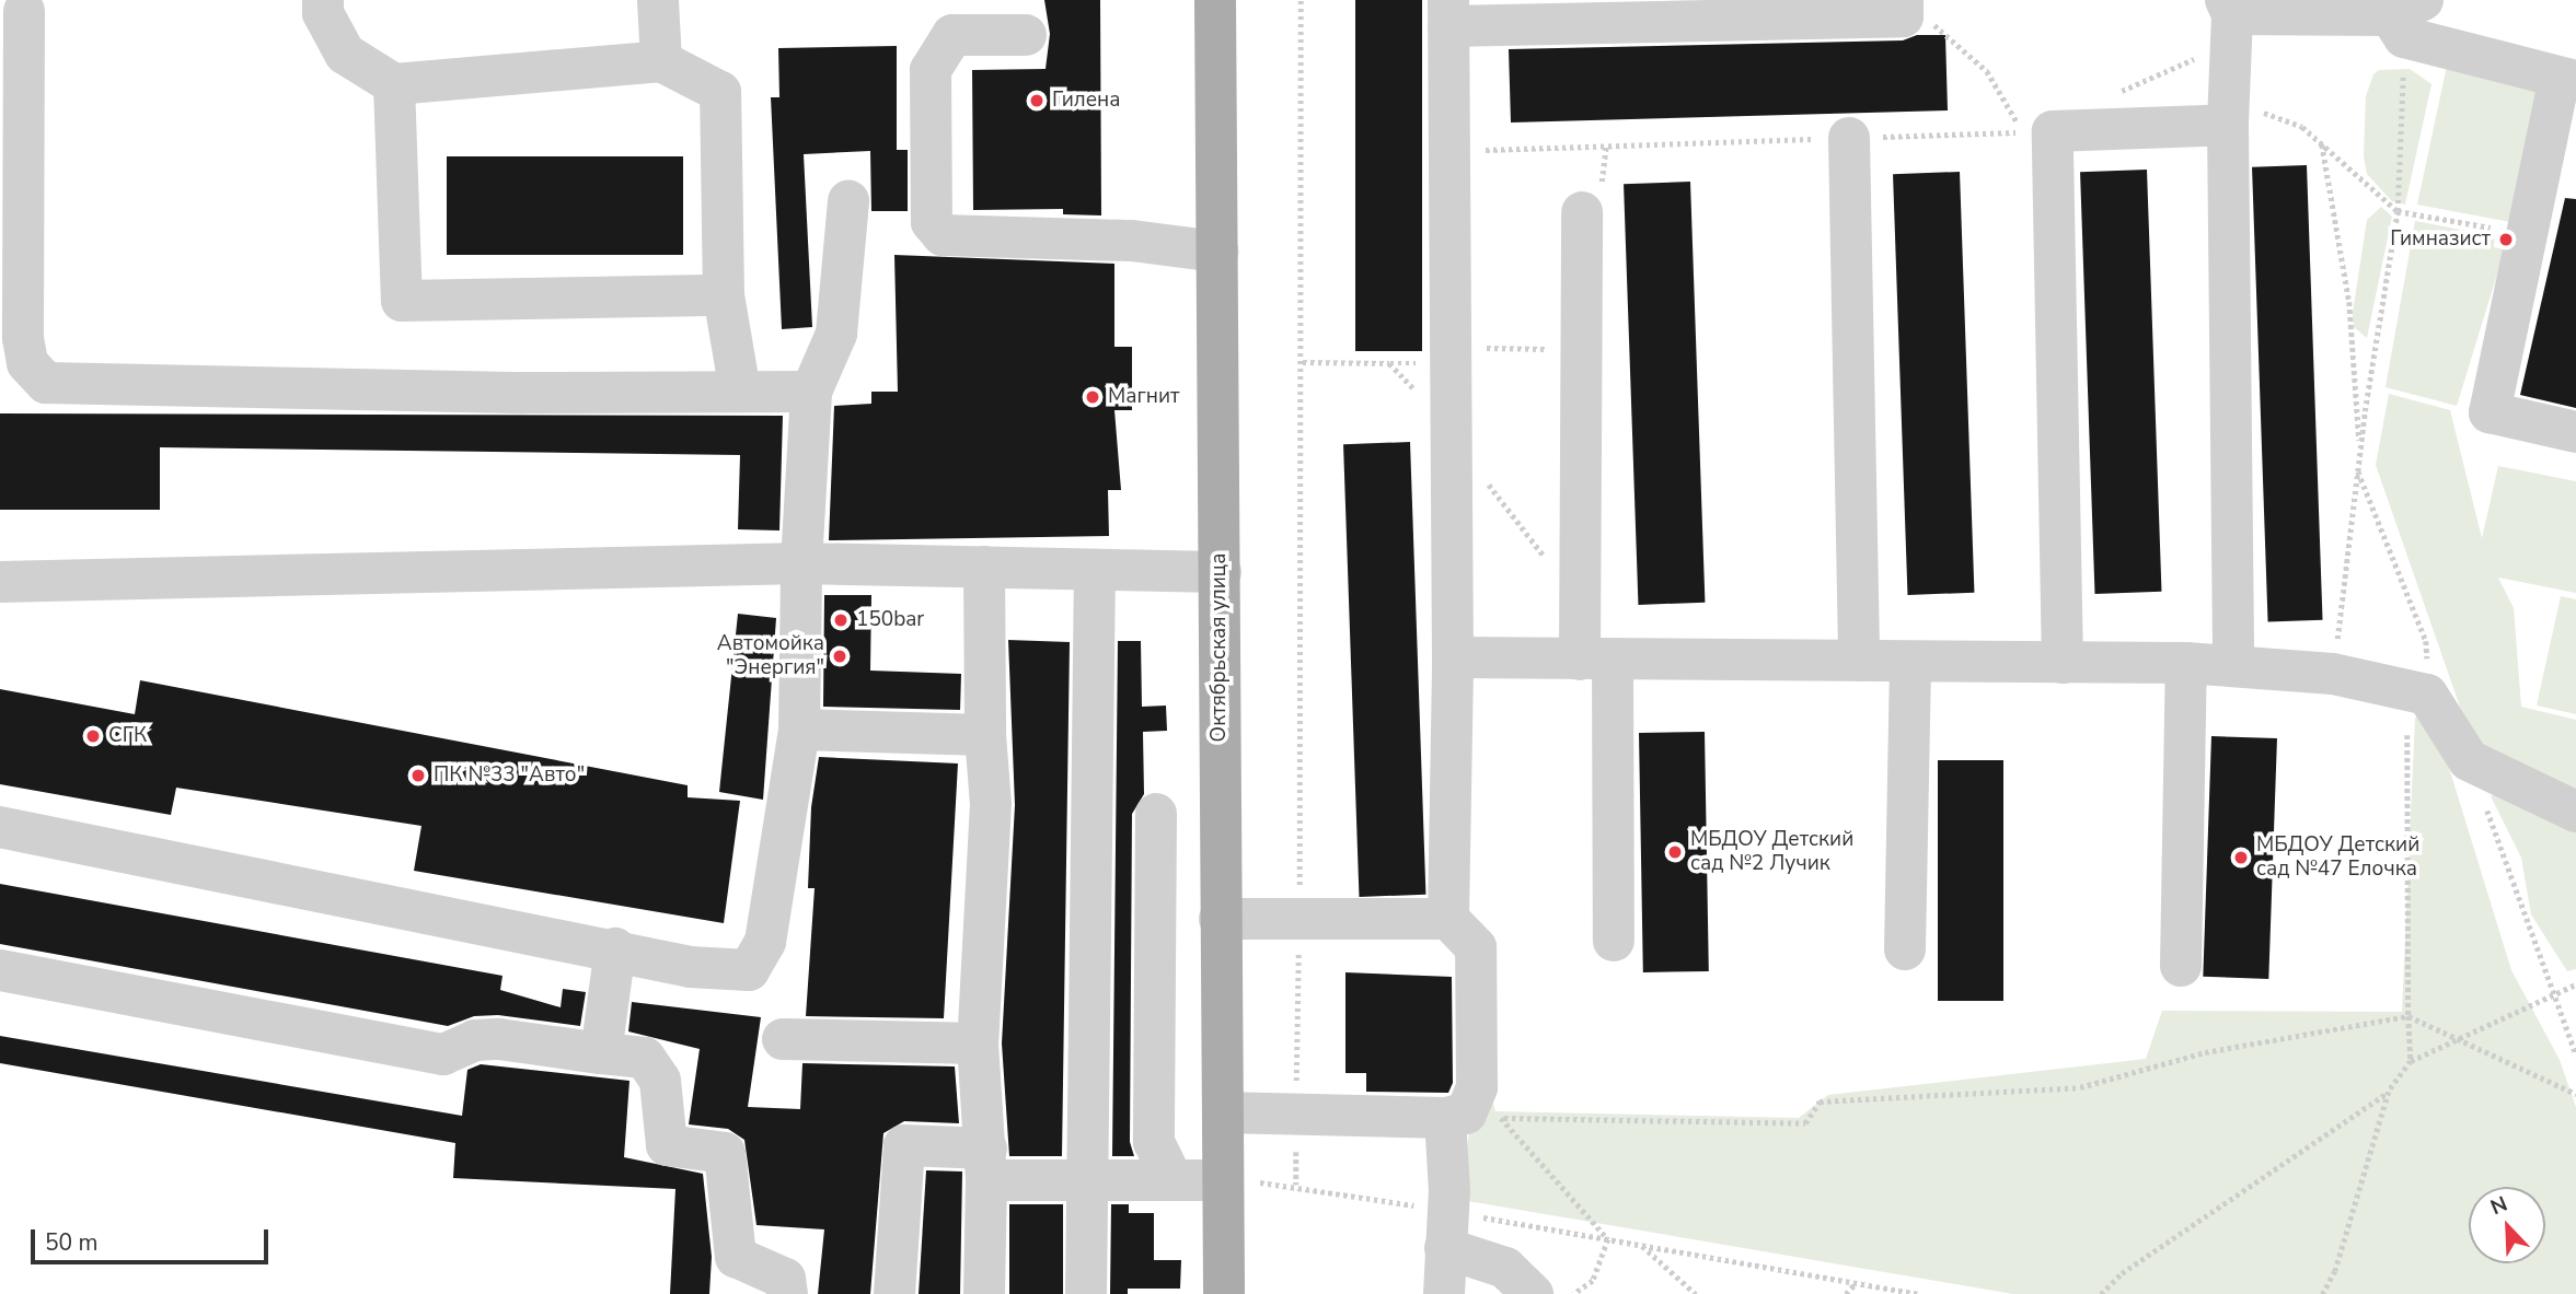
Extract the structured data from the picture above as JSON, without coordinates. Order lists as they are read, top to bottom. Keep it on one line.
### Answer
{"streets":{"main road":["Октябрьская улица"]},"places":["Гилена","Гимназист","Магнит","150bar","Автомойка \"Энергия\"","СГК","ПК №33 \"Авто\"","МБДОУ Детский сад №2 Лучик","МБДОУ Детский сад №47 Елочка"],"scale_bar":"50 m","north":"top left"}
